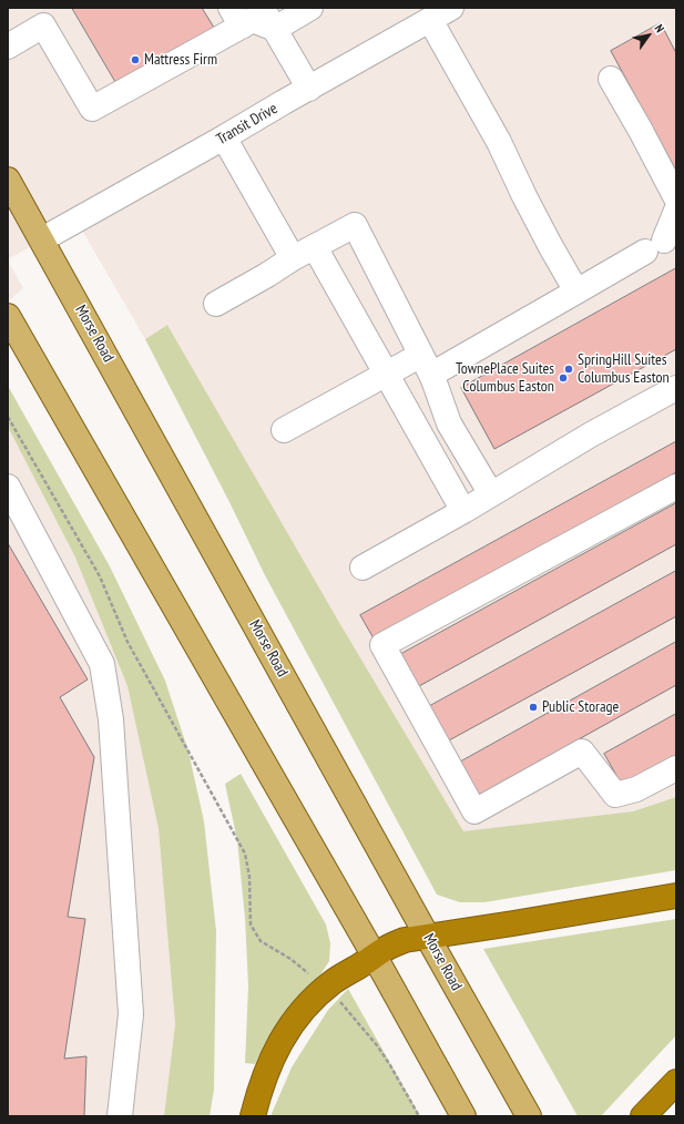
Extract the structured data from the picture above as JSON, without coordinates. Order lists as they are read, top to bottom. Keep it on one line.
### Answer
{"streets":{"main road":["Morse Road"],"street":["Transit Drive"]},"crossings":[["Transit Drive","Morse Road"]],"places":["Mattress Firm","SpringHill Suites Columbus Easton","TownePlace Suites Columbus Easton","Public Storage"],"north":"top right"}
